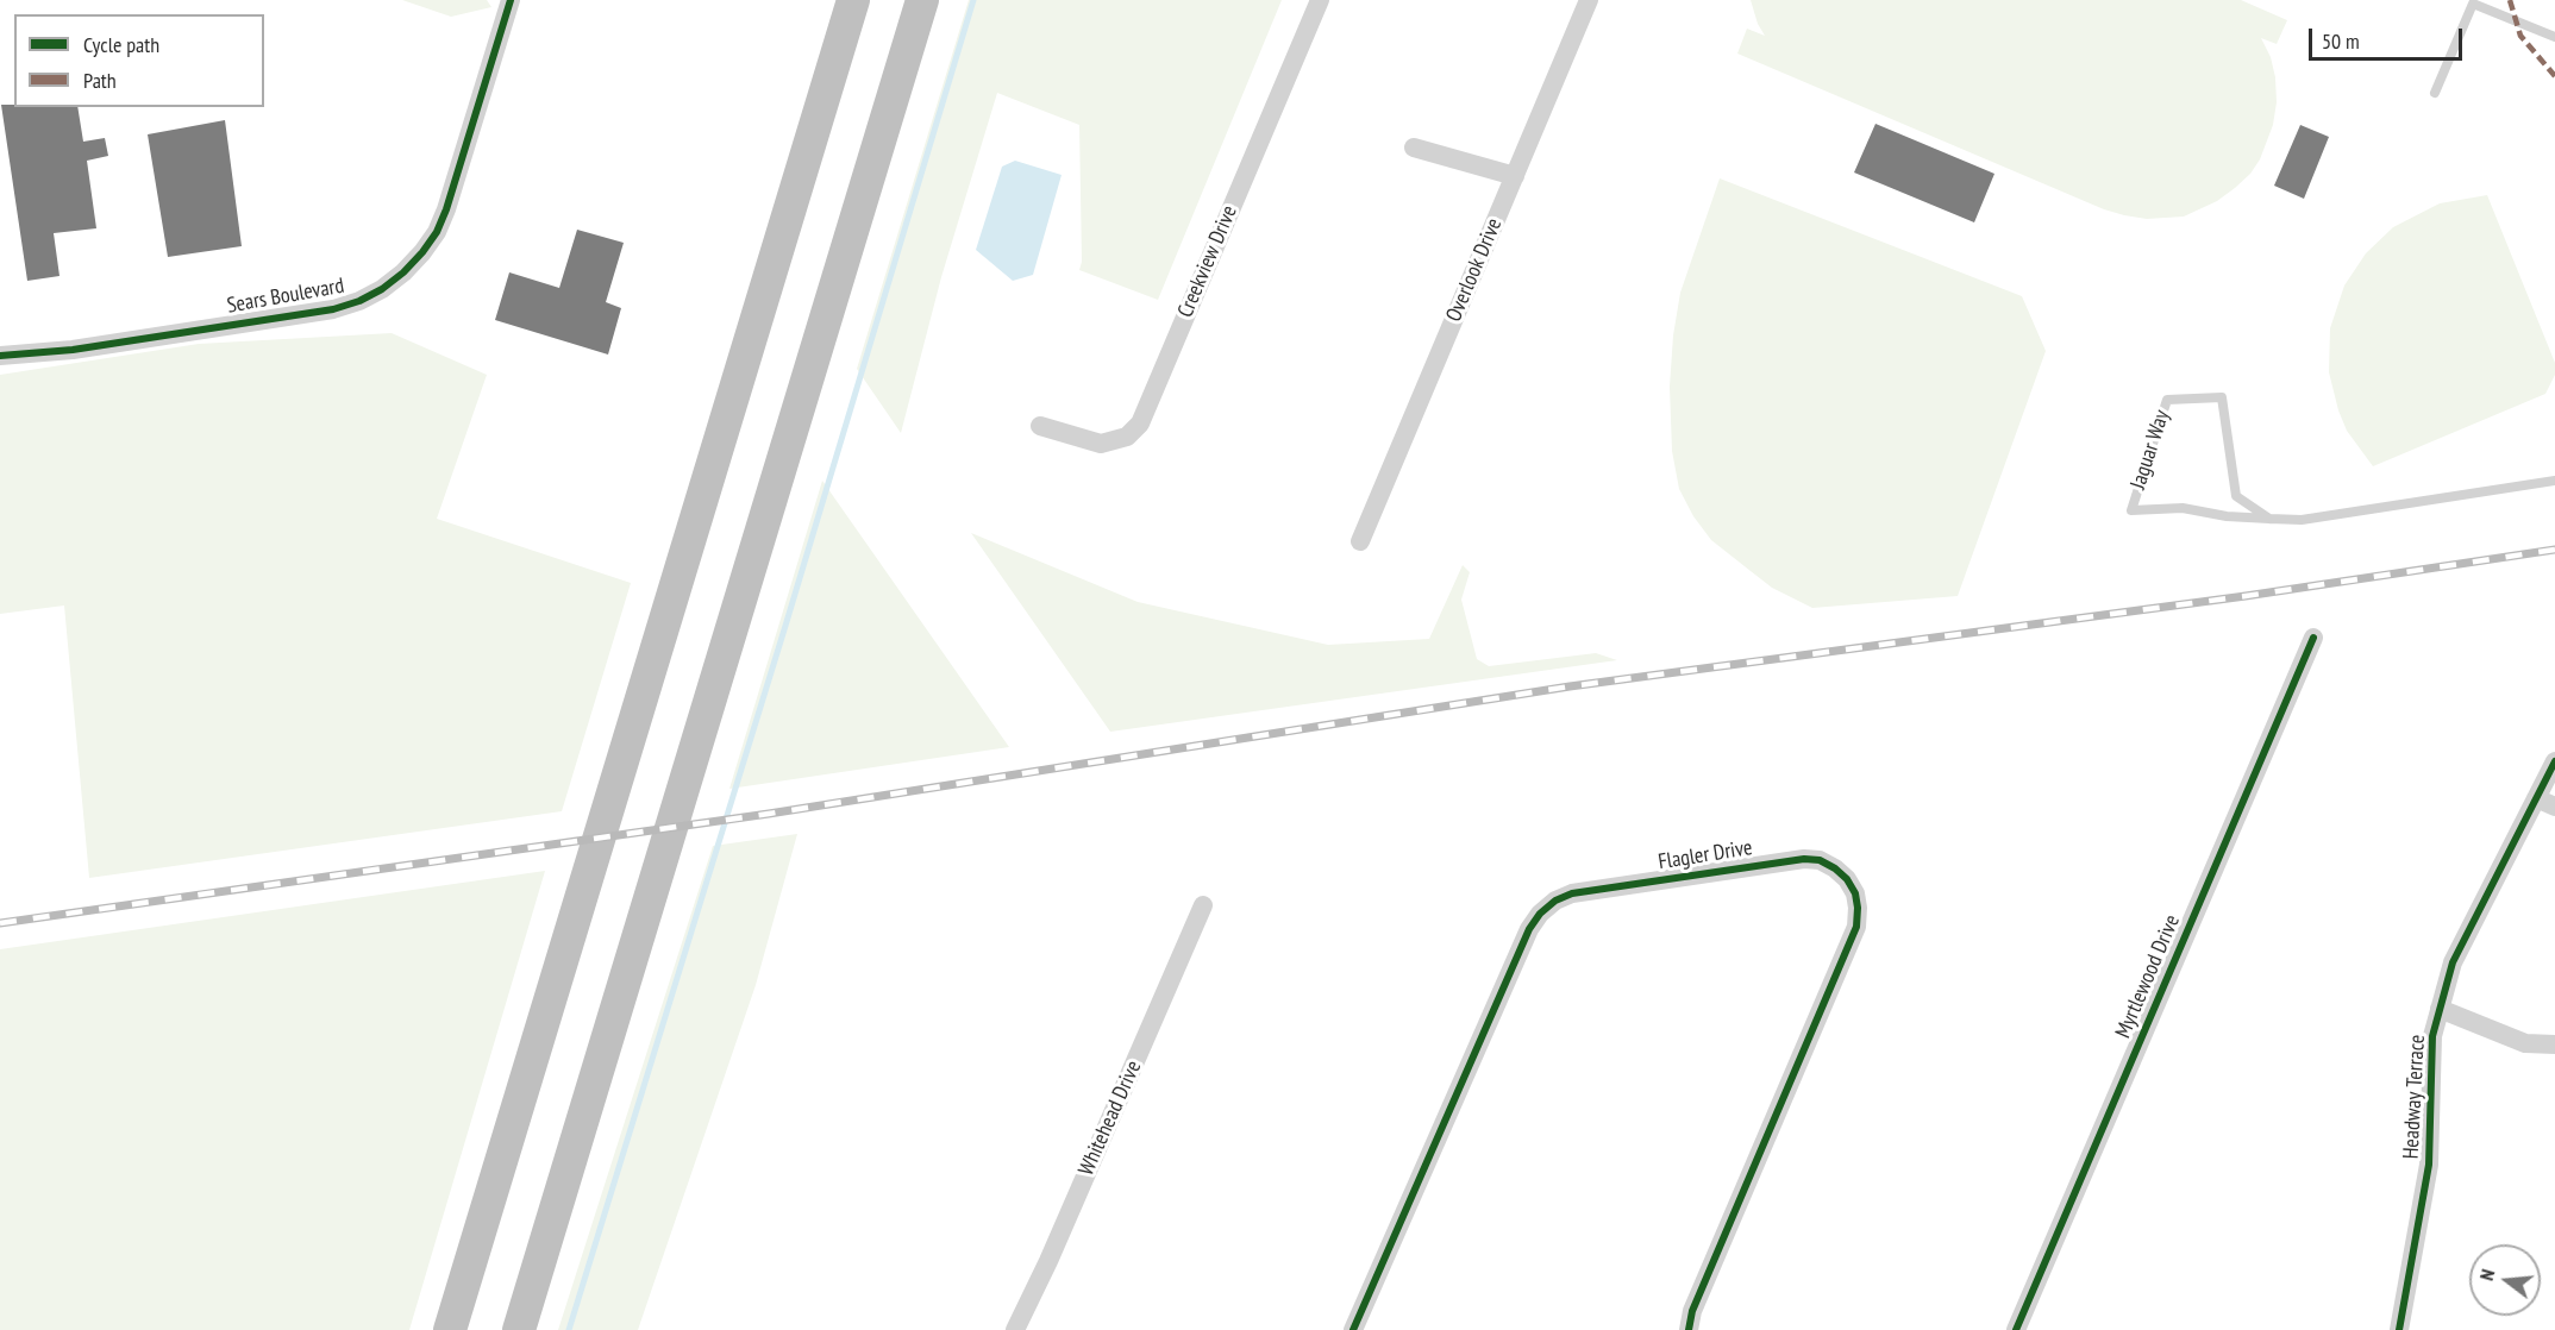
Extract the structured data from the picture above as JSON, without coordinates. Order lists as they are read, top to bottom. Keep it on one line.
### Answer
{"streets":{"street":["Creekview Drive","Overlook Drive","Sears Boulevard","Flagler Drive","Myrtlewood Drive","Headway Terrace","Whitehead Drive"],"lane":["Jaguar Way"]},"legend":["Cycle path","Path"],"scale_bar":"50 m","north":"left"}
